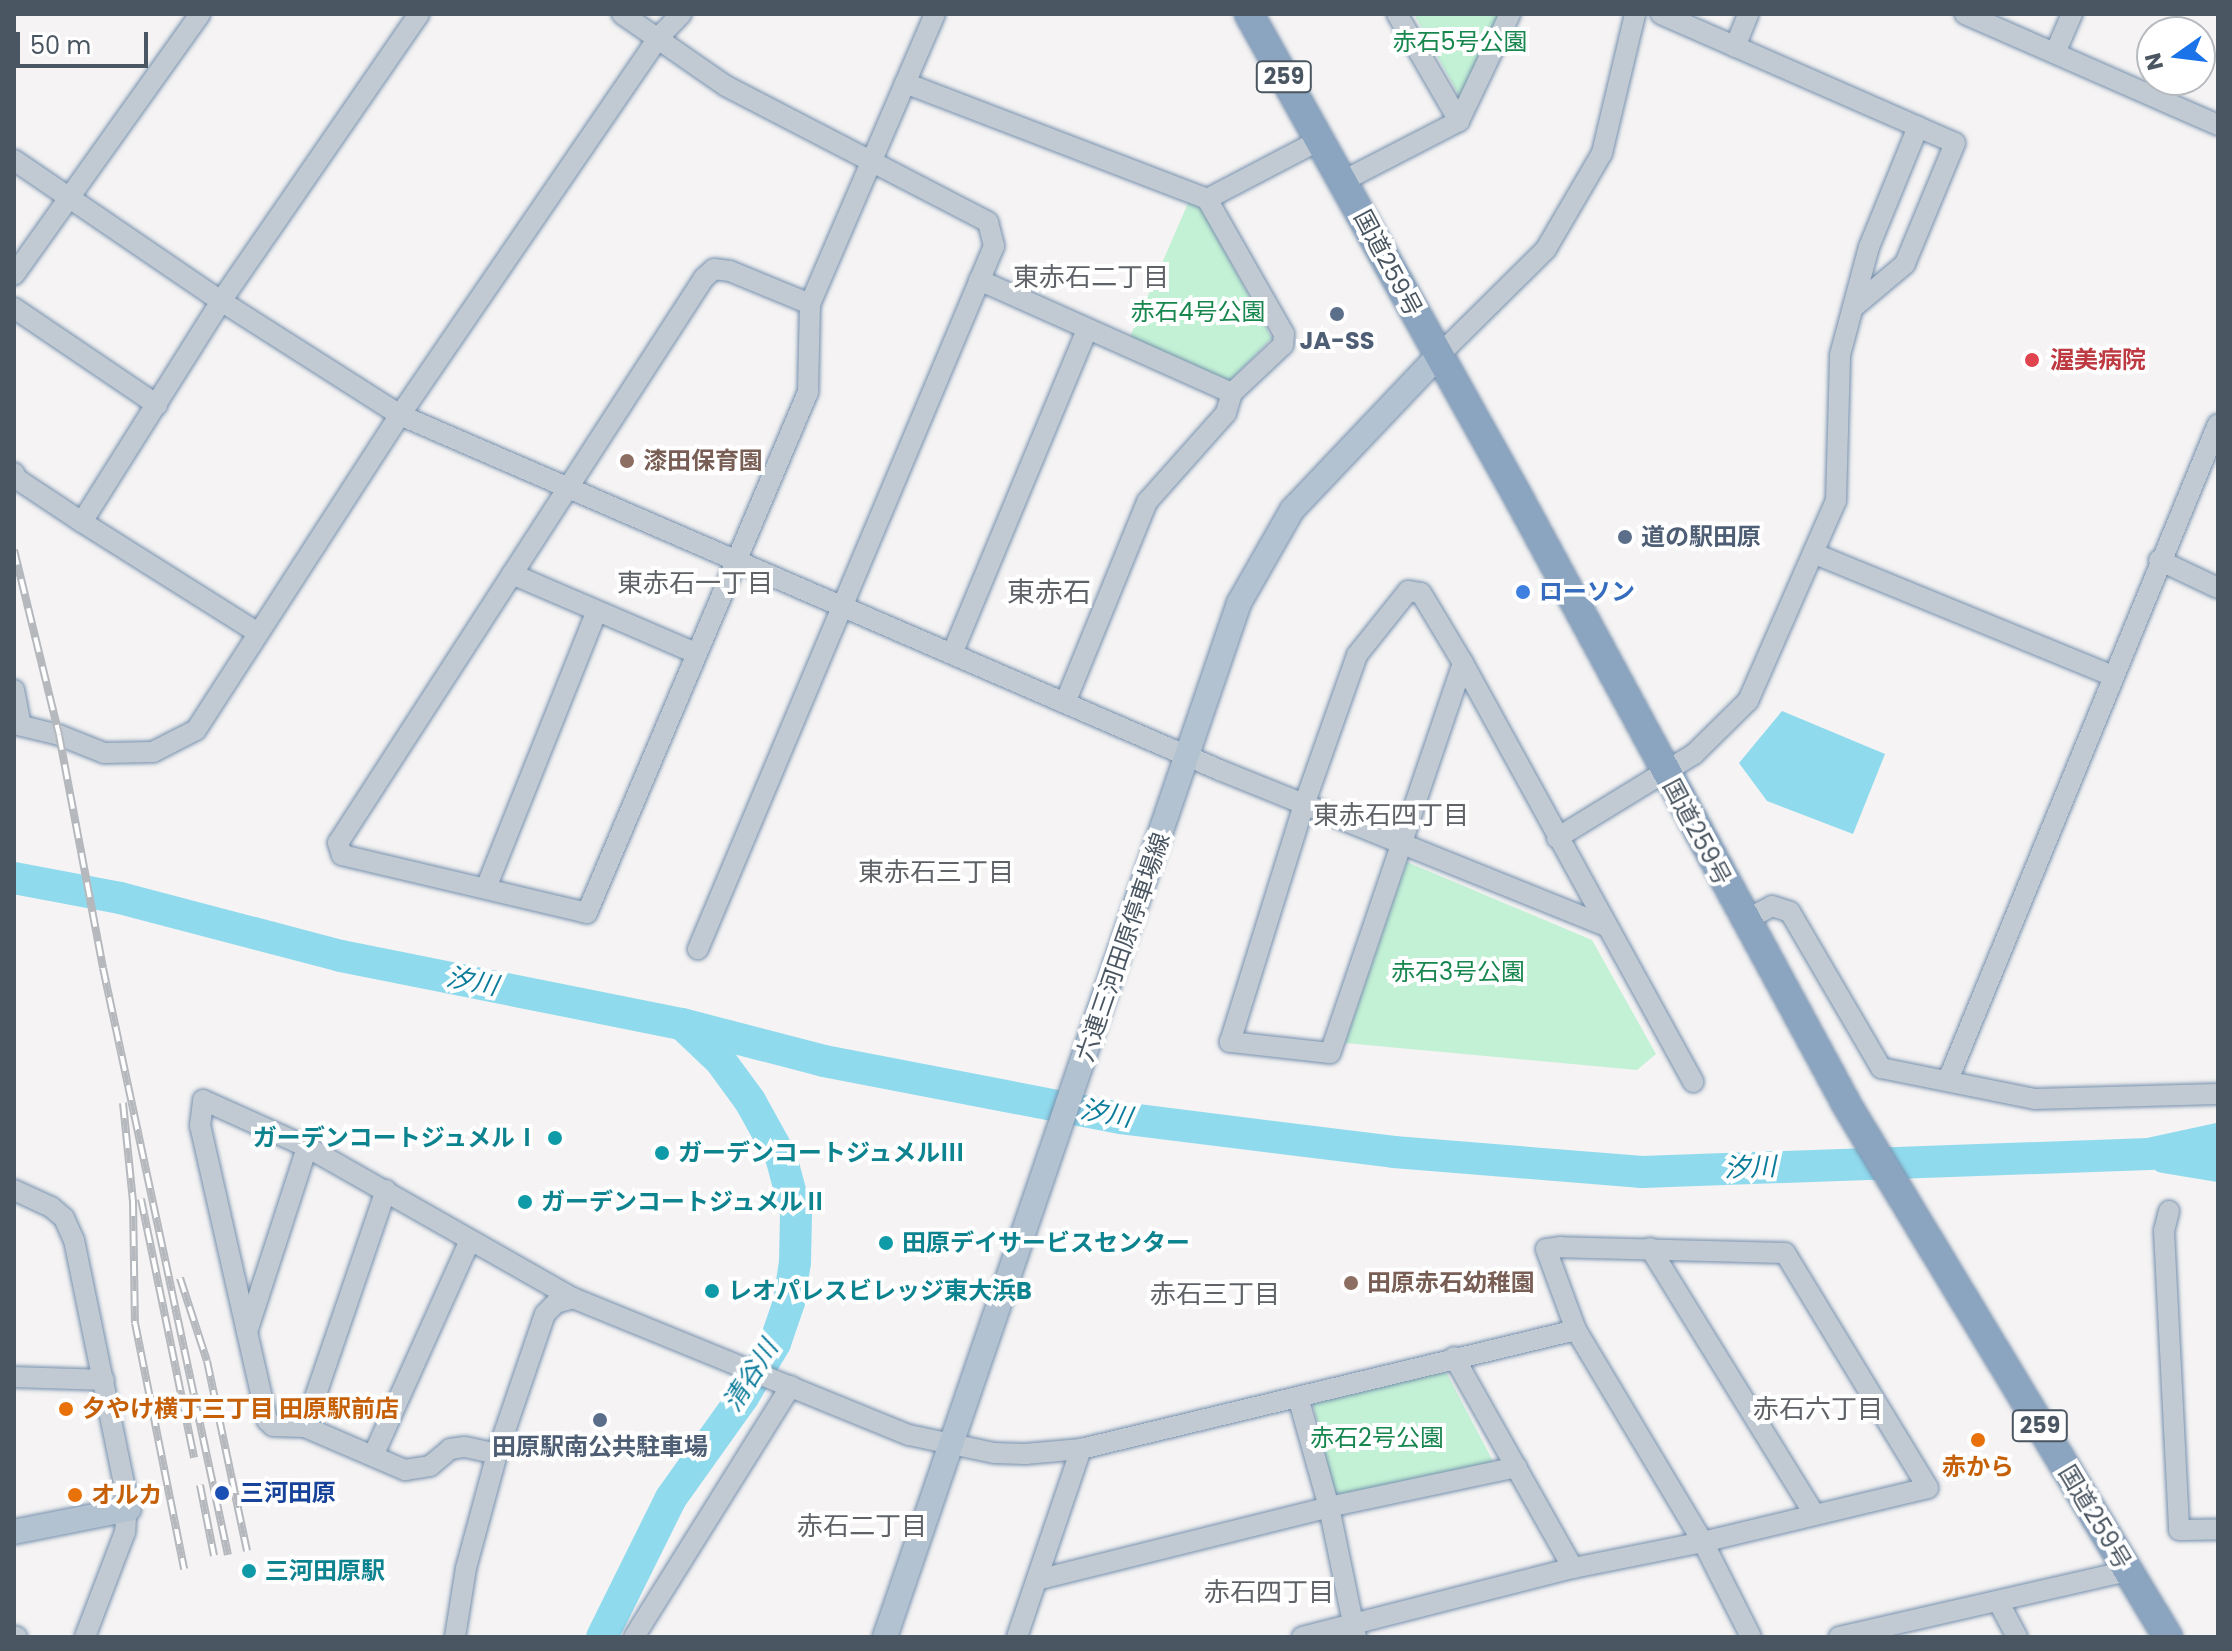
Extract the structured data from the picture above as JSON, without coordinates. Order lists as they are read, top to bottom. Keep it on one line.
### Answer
{"streets":{"highway":["259","国道259号"],"main road":["六連三河田原停車場線"]},"crossings":[["国道259号","六連三河田原停車場線"]],"districts":["東赤石二丁目","東赤石一丁目","東赤石","東赤石四丁目","東赤石三丁目","赤石三丁目","赤石六丁目","赤石二丁目","赤石四丁目"],"water":["汐川","清谷川"],"parks":["赤石5号公園","赤石4号公園","赤石3号公園","赤石2号公園"],"places":["JA-SS","渥美病院","漆田保育園","道の駅田原","ローソン","ガーデンコートジュメルⅠ","ガーデンコートジュメルⅢ","ガーデンコートジュメルⅡ","田原デイサービスセンター","田原赤石幼稚園","レオパレスビレッジ東大浜B","夕やけ横丁三丁目 田原駅前店","田原駅南公共駐車場","赤から","三河田原","オルカ","三河田原駅"],"scale_bar":"50 m","north":"left"}
